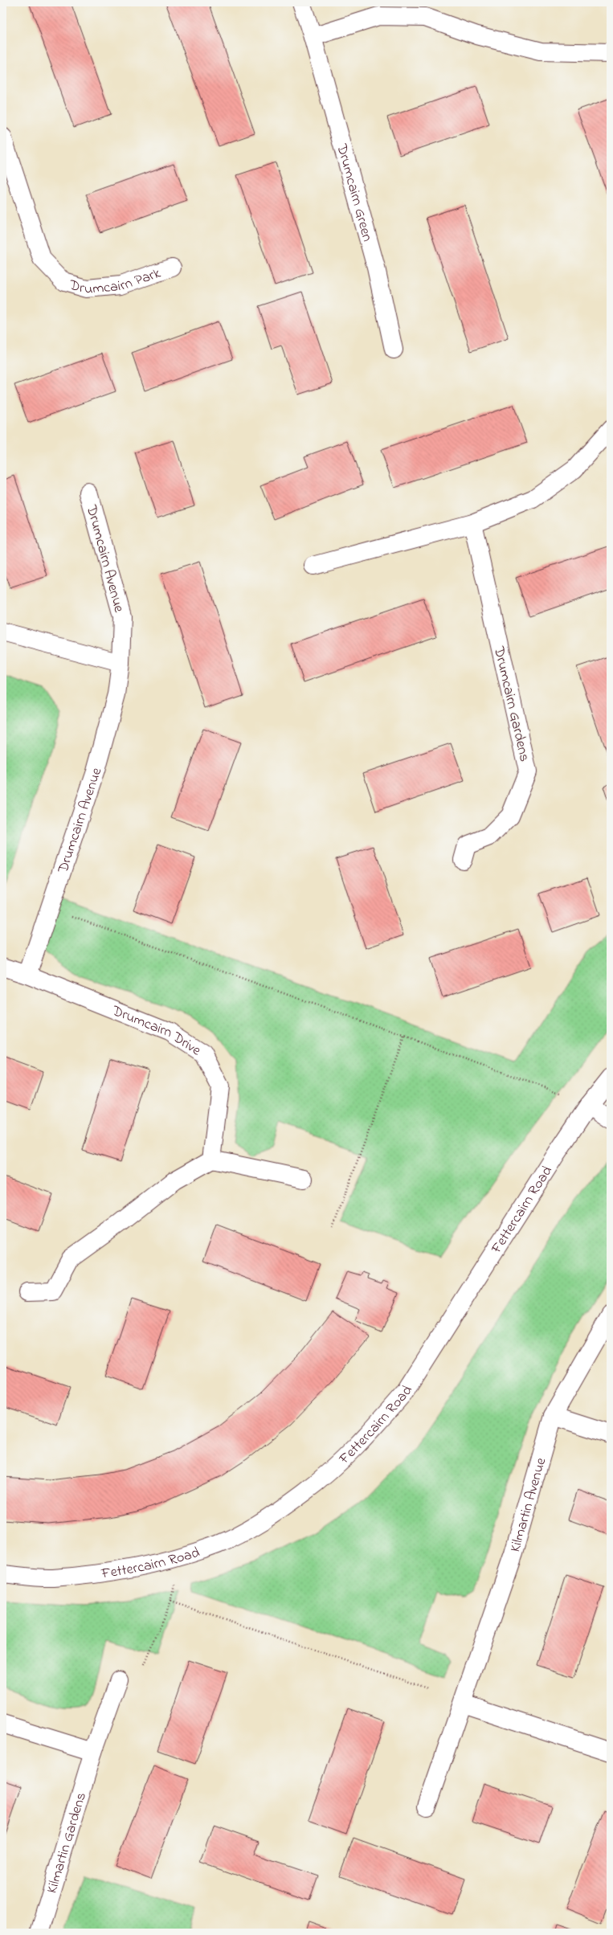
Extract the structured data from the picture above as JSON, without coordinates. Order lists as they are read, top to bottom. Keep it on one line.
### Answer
{"streets":{"street":["Drumcairn Green","Drumcairn Park","Drumcairn Avenue","Drumcairn Gardens","Drumcairn Drive","Fettercairn Road","Kilmartin Avenue","Kilmartin Gardens"]},"crossings":[["Drumcairn Avenue","Drumcairn Drive"]]}
